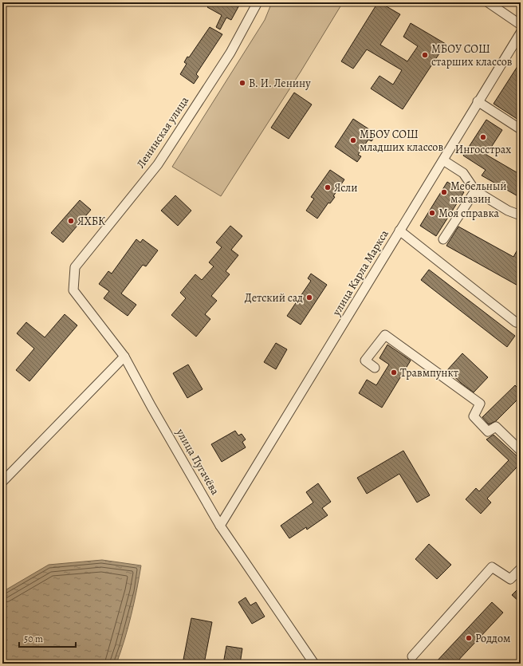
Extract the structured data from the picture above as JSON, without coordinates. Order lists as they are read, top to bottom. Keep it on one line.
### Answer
{"streets":{"street":["Ленинская улица","улица Карла Маркса","улица Пугачёва"]},"crossings":[["Ленинская улица","улица Пугачёва"],["улица Карла Маркса","улица Пугачёва"]],"places":["МБОУ СОШ старших классов","В. И. Ленину","Ингосстрах","МБОУ СОШ младших классов","Ясли","Мебельный магазин","Моя справка","ЯХБК","Детский сад","Травмпункт","Роддом"],"scale_bar":"50 m"}
